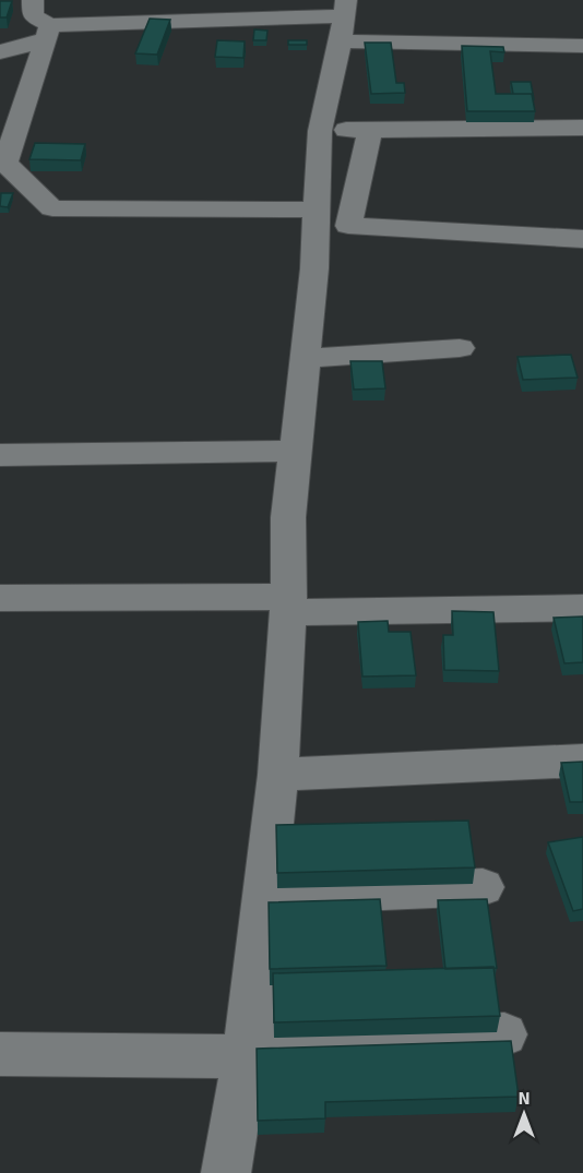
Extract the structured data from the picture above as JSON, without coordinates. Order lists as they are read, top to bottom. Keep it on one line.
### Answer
{"north":"top"}
